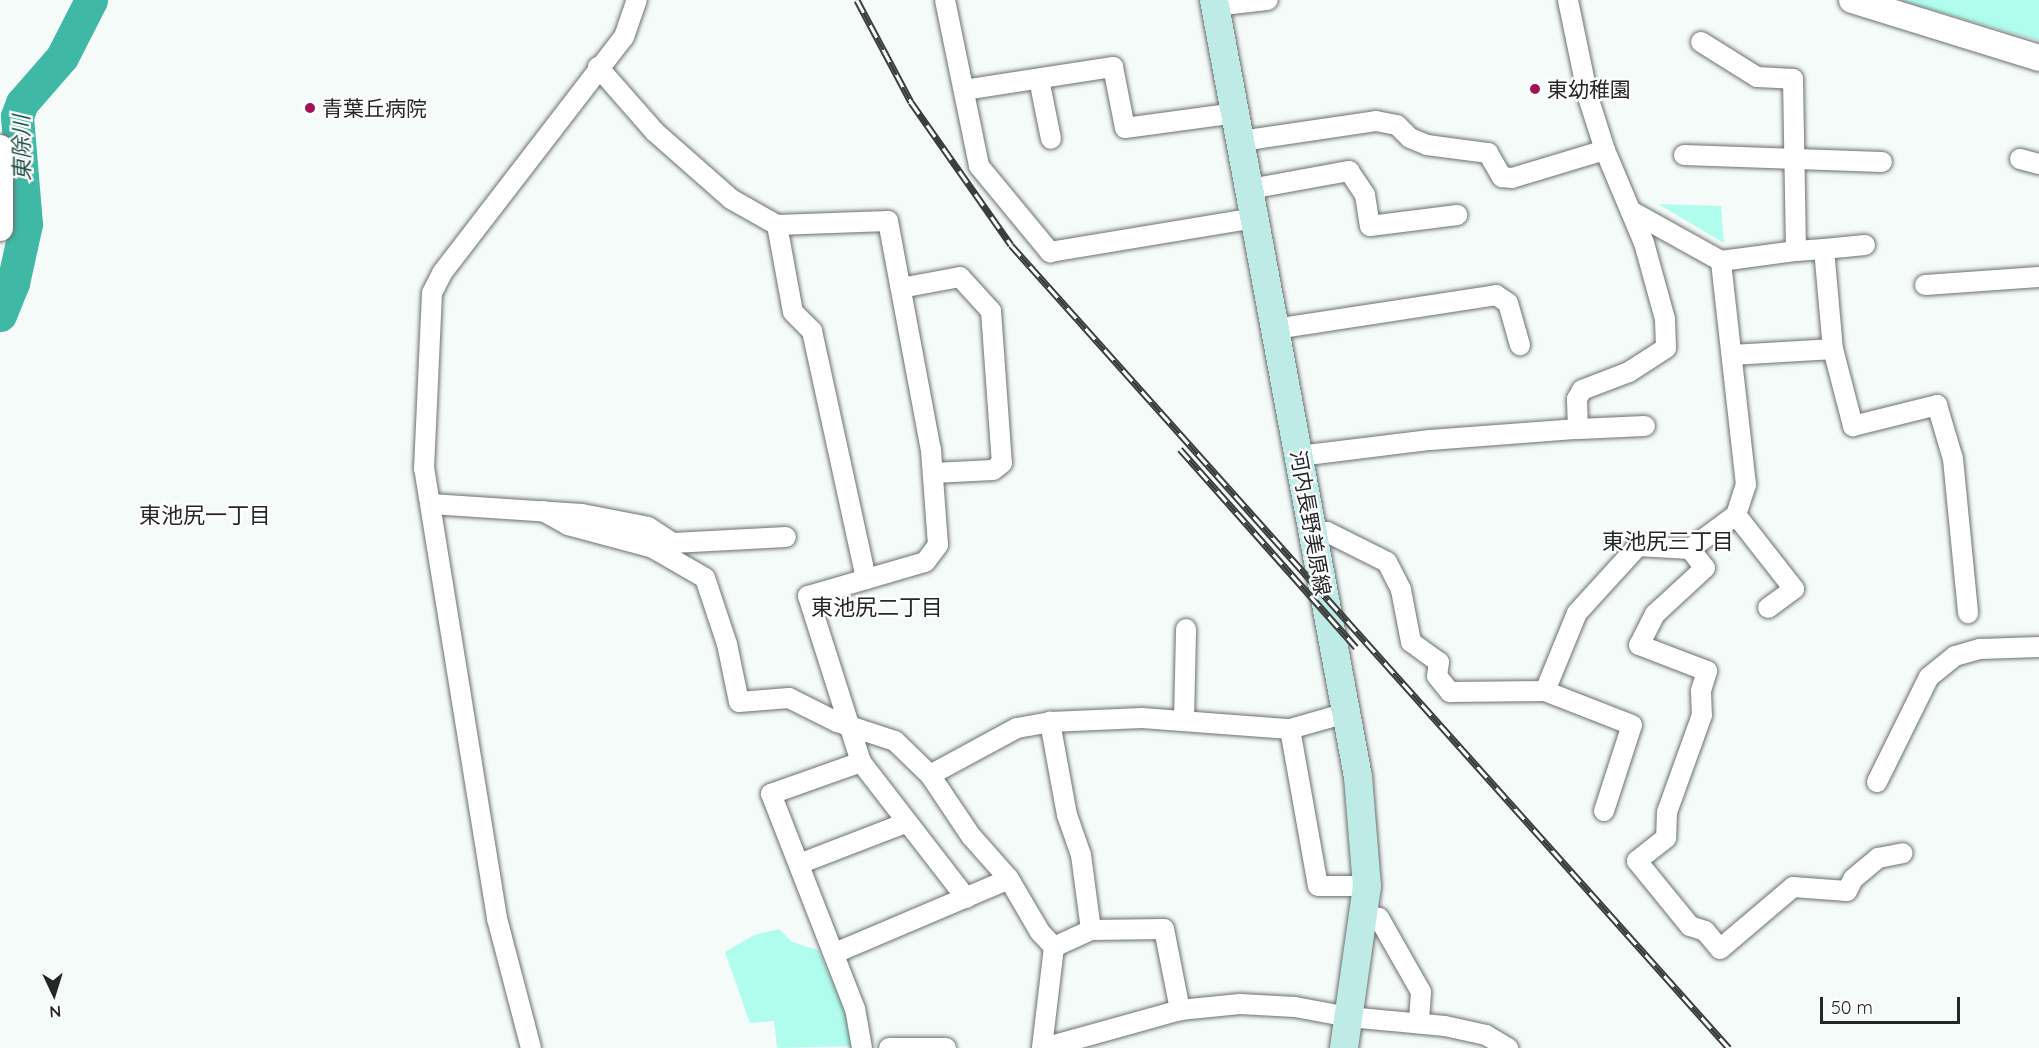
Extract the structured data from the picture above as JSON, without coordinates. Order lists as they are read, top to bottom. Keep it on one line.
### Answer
{"streets":{"main road":["河内長野美原線"]},"districts":["東池尻一丁目","東池尻三丁目","東池尻二丁目"],"water":["東除川"],"places":["東幼稚園","青葉丘病院"],"scale_bar":"50 m","north":"bottom"}
